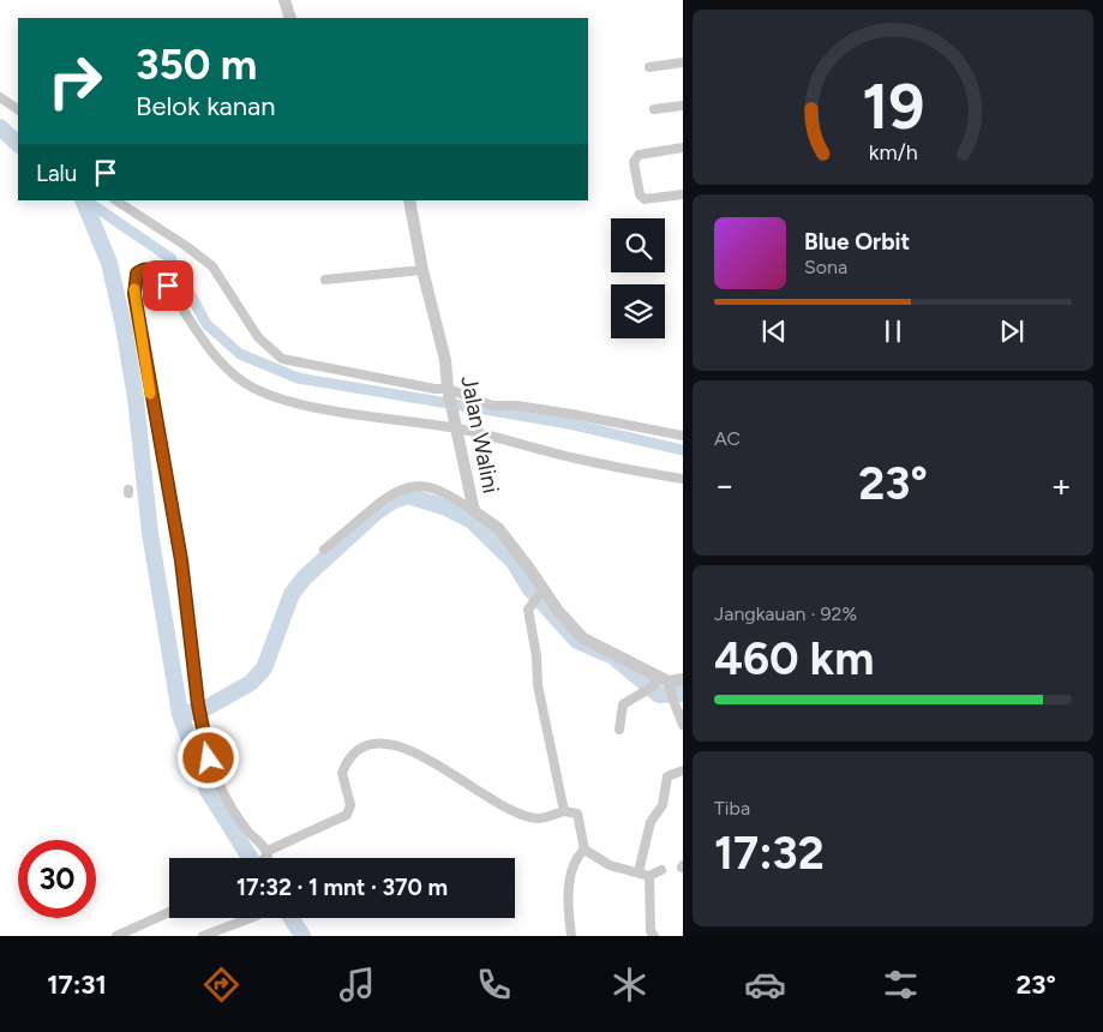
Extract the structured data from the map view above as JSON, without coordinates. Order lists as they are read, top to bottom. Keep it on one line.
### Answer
{"streets":{"street":["Jalan Walini"]},"page":{"turn":["350 m","Belok kanan"],"then":"Lalu","song":["Blue Orbit","Sona"],"tile":["AC",["Jangkauan · 92%","460 km"],["Tiba","17:32"]],"heat":["−","23°","+"],"limit":"30","trip":"17:32 · 1 mnt · 370 m","tabs":["17:31","23°"],"gauge":["19","km/h"]}}
